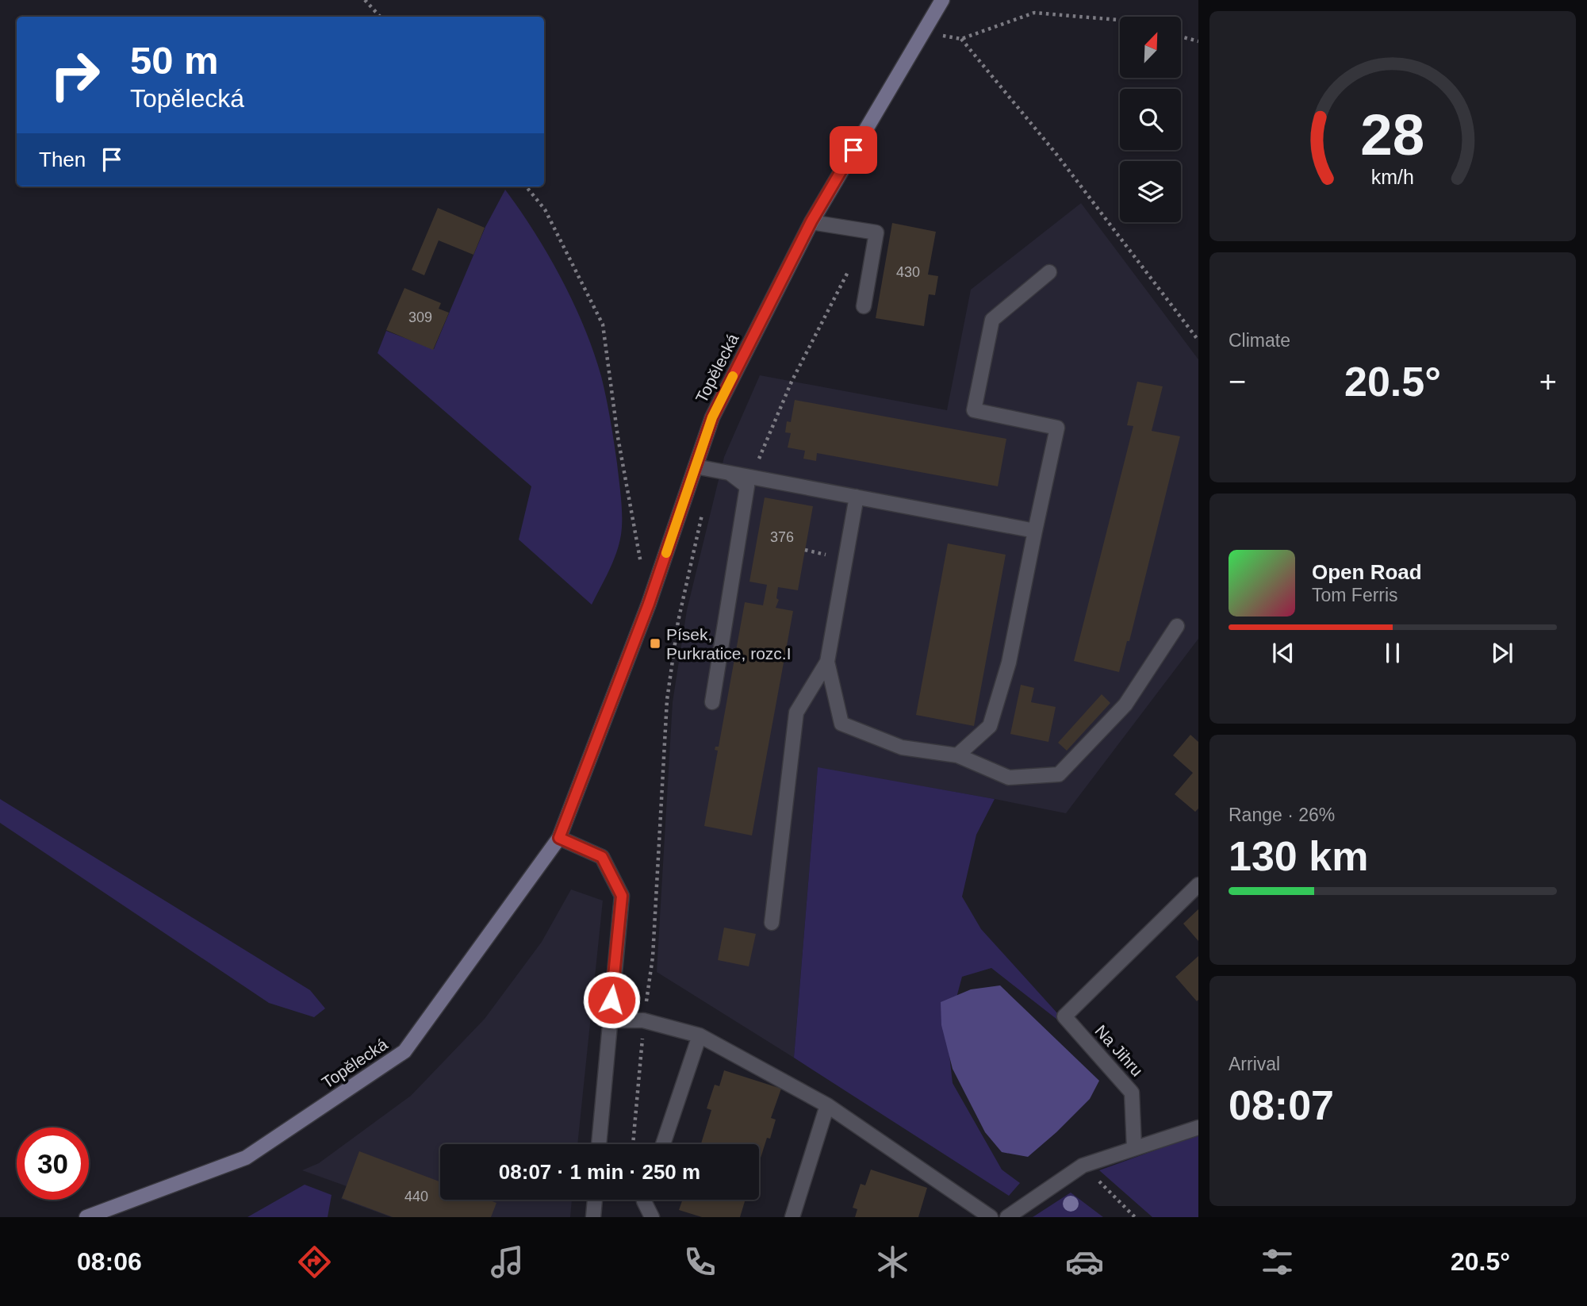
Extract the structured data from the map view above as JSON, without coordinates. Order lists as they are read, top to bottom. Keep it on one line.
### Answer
{"streets":{"street":["Topělecká","Na Jihru"]},"places":{"transit":["Písek, Purkratice, rozc.I"]},"house_numbers":["430","309","376","440"],"north":"top right","page":{"turn":["50 m","Topělecká"],"then":"Then","tile":["Climate",["Range · 26%","130 km"],["Arrival","08:07"]],"heat":["−","20.5°","+"],"song":["Open Road","Tom Ferris"],"limit":"30","trip":"08:07 · 1 min · 250 m","tabs":["08:06","20.5°"],"gauge":["28","km/h"]}}
